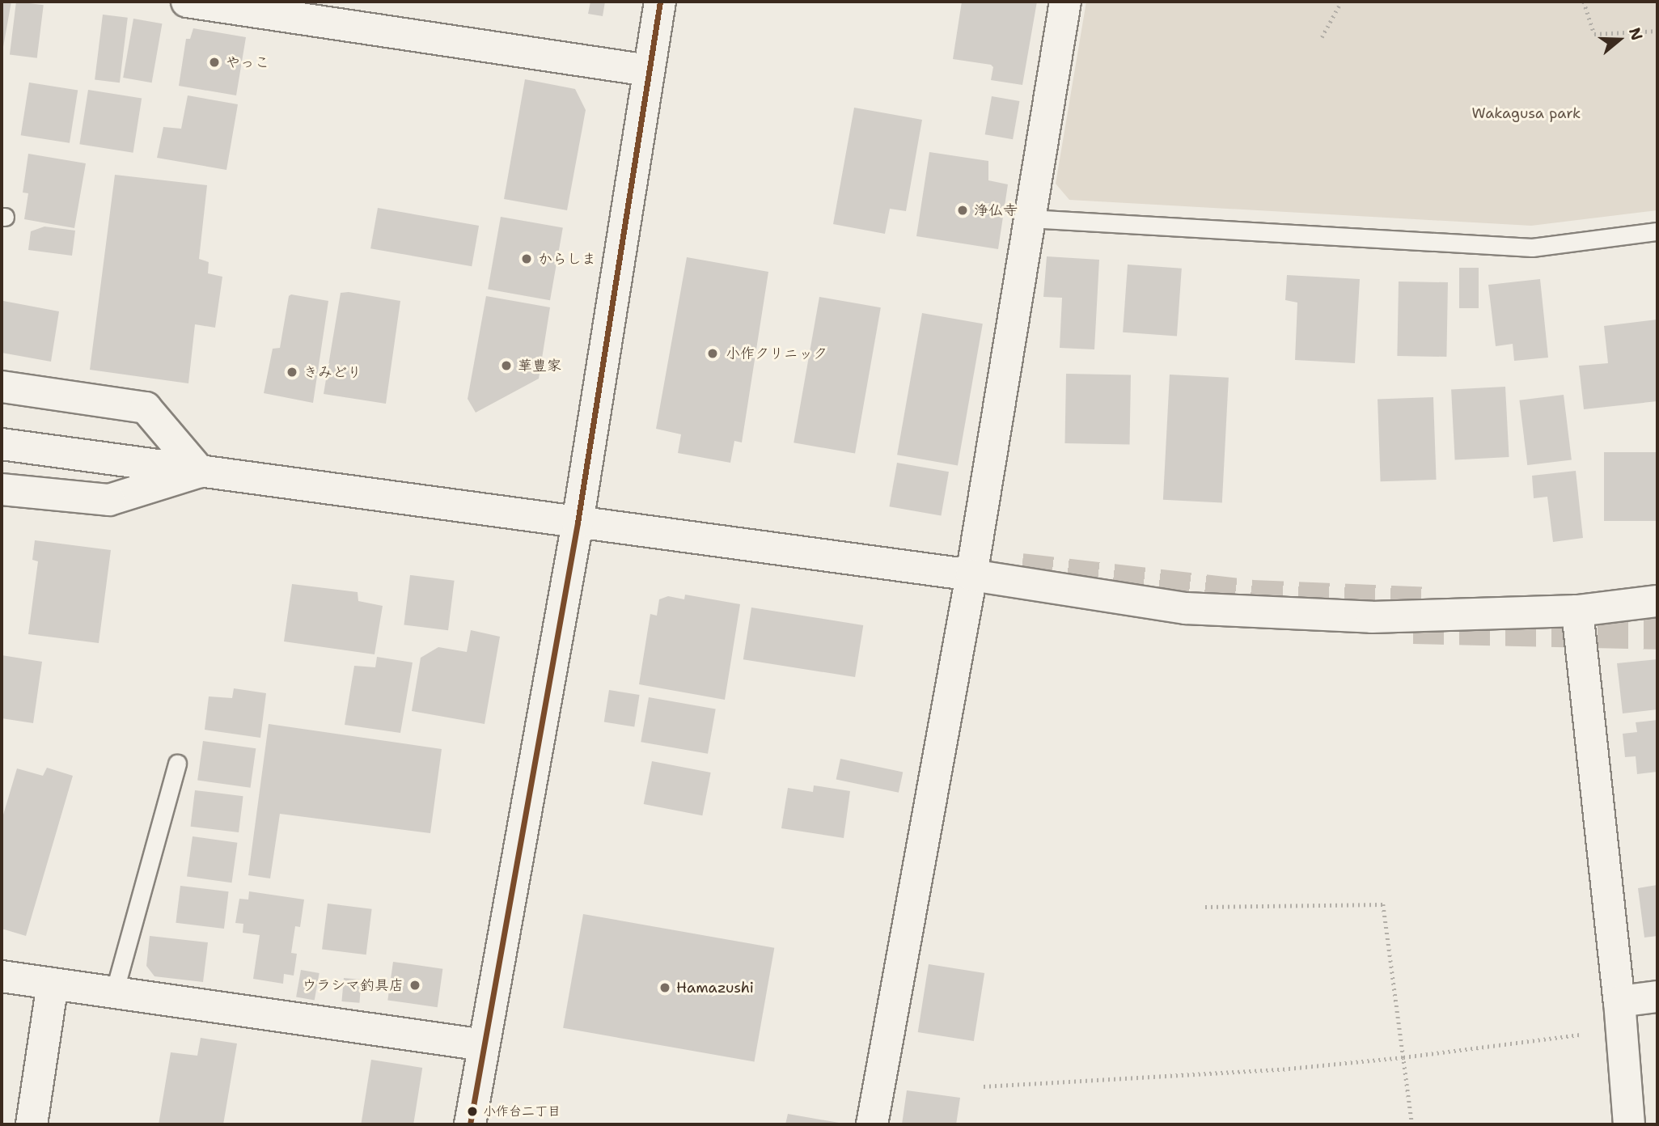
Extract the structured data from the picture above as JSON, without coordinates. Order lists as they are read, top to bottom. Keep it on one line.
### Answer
{"parks":["Wakagusa park"],"places":["やっこ","浄仏寺","からしま","小作クリニック","華豊家","きみどり","ウラシマ釣具店","Hamazushi","小作台二丁目"],"north":"right"}
